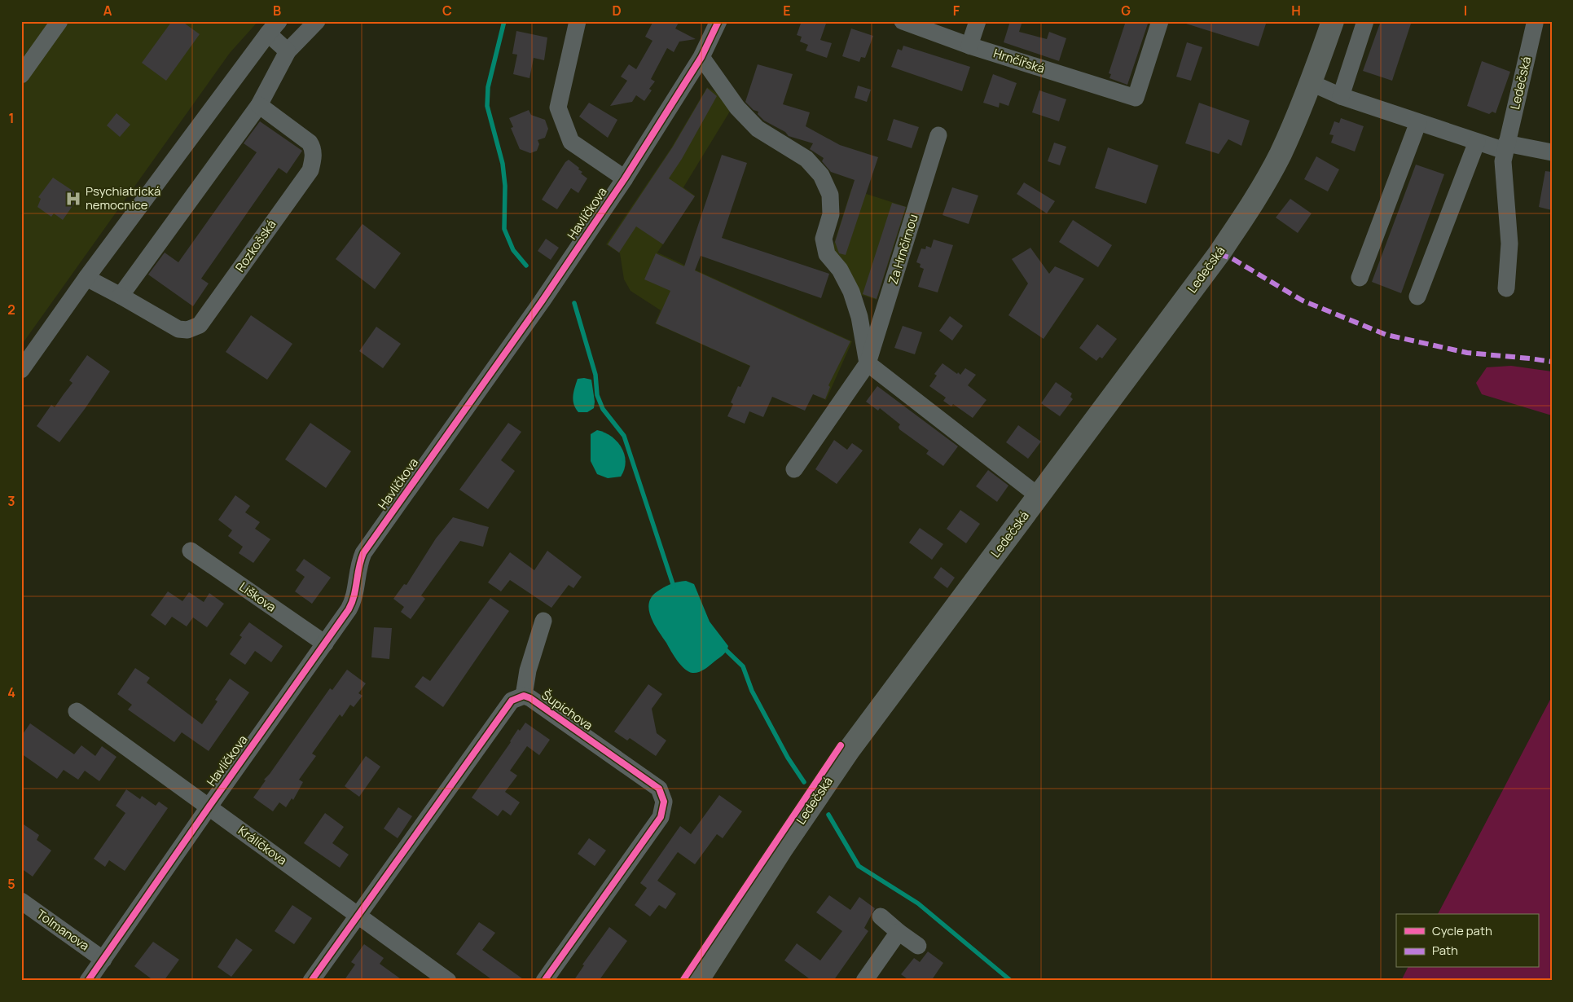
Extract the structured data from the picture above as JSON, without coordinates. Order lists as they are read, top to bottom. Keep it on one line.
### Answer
{"streets":{"main road":["Ledečská"],"street":["Hrnčířská","Havlíčkova","Rozkošská","Za Hrnčírnou","Liškova","Šupichova","Králíčkova","Tolmanova"]},"crossings":[["Havlíčkova","Liškova"],["Havlíčkova","Králíčkova"],["Havlíčkova","Tolmanova"],["Šupichova","Králíčkova"]],"places":{"hospital":["Psychiatrická nemocnice"]},"legend":["Cycle path","Path"],"grid":{"columns":["A","B","C","D","E","F","G","H","I"],"rows":["1","2","3","4","5"]}}
